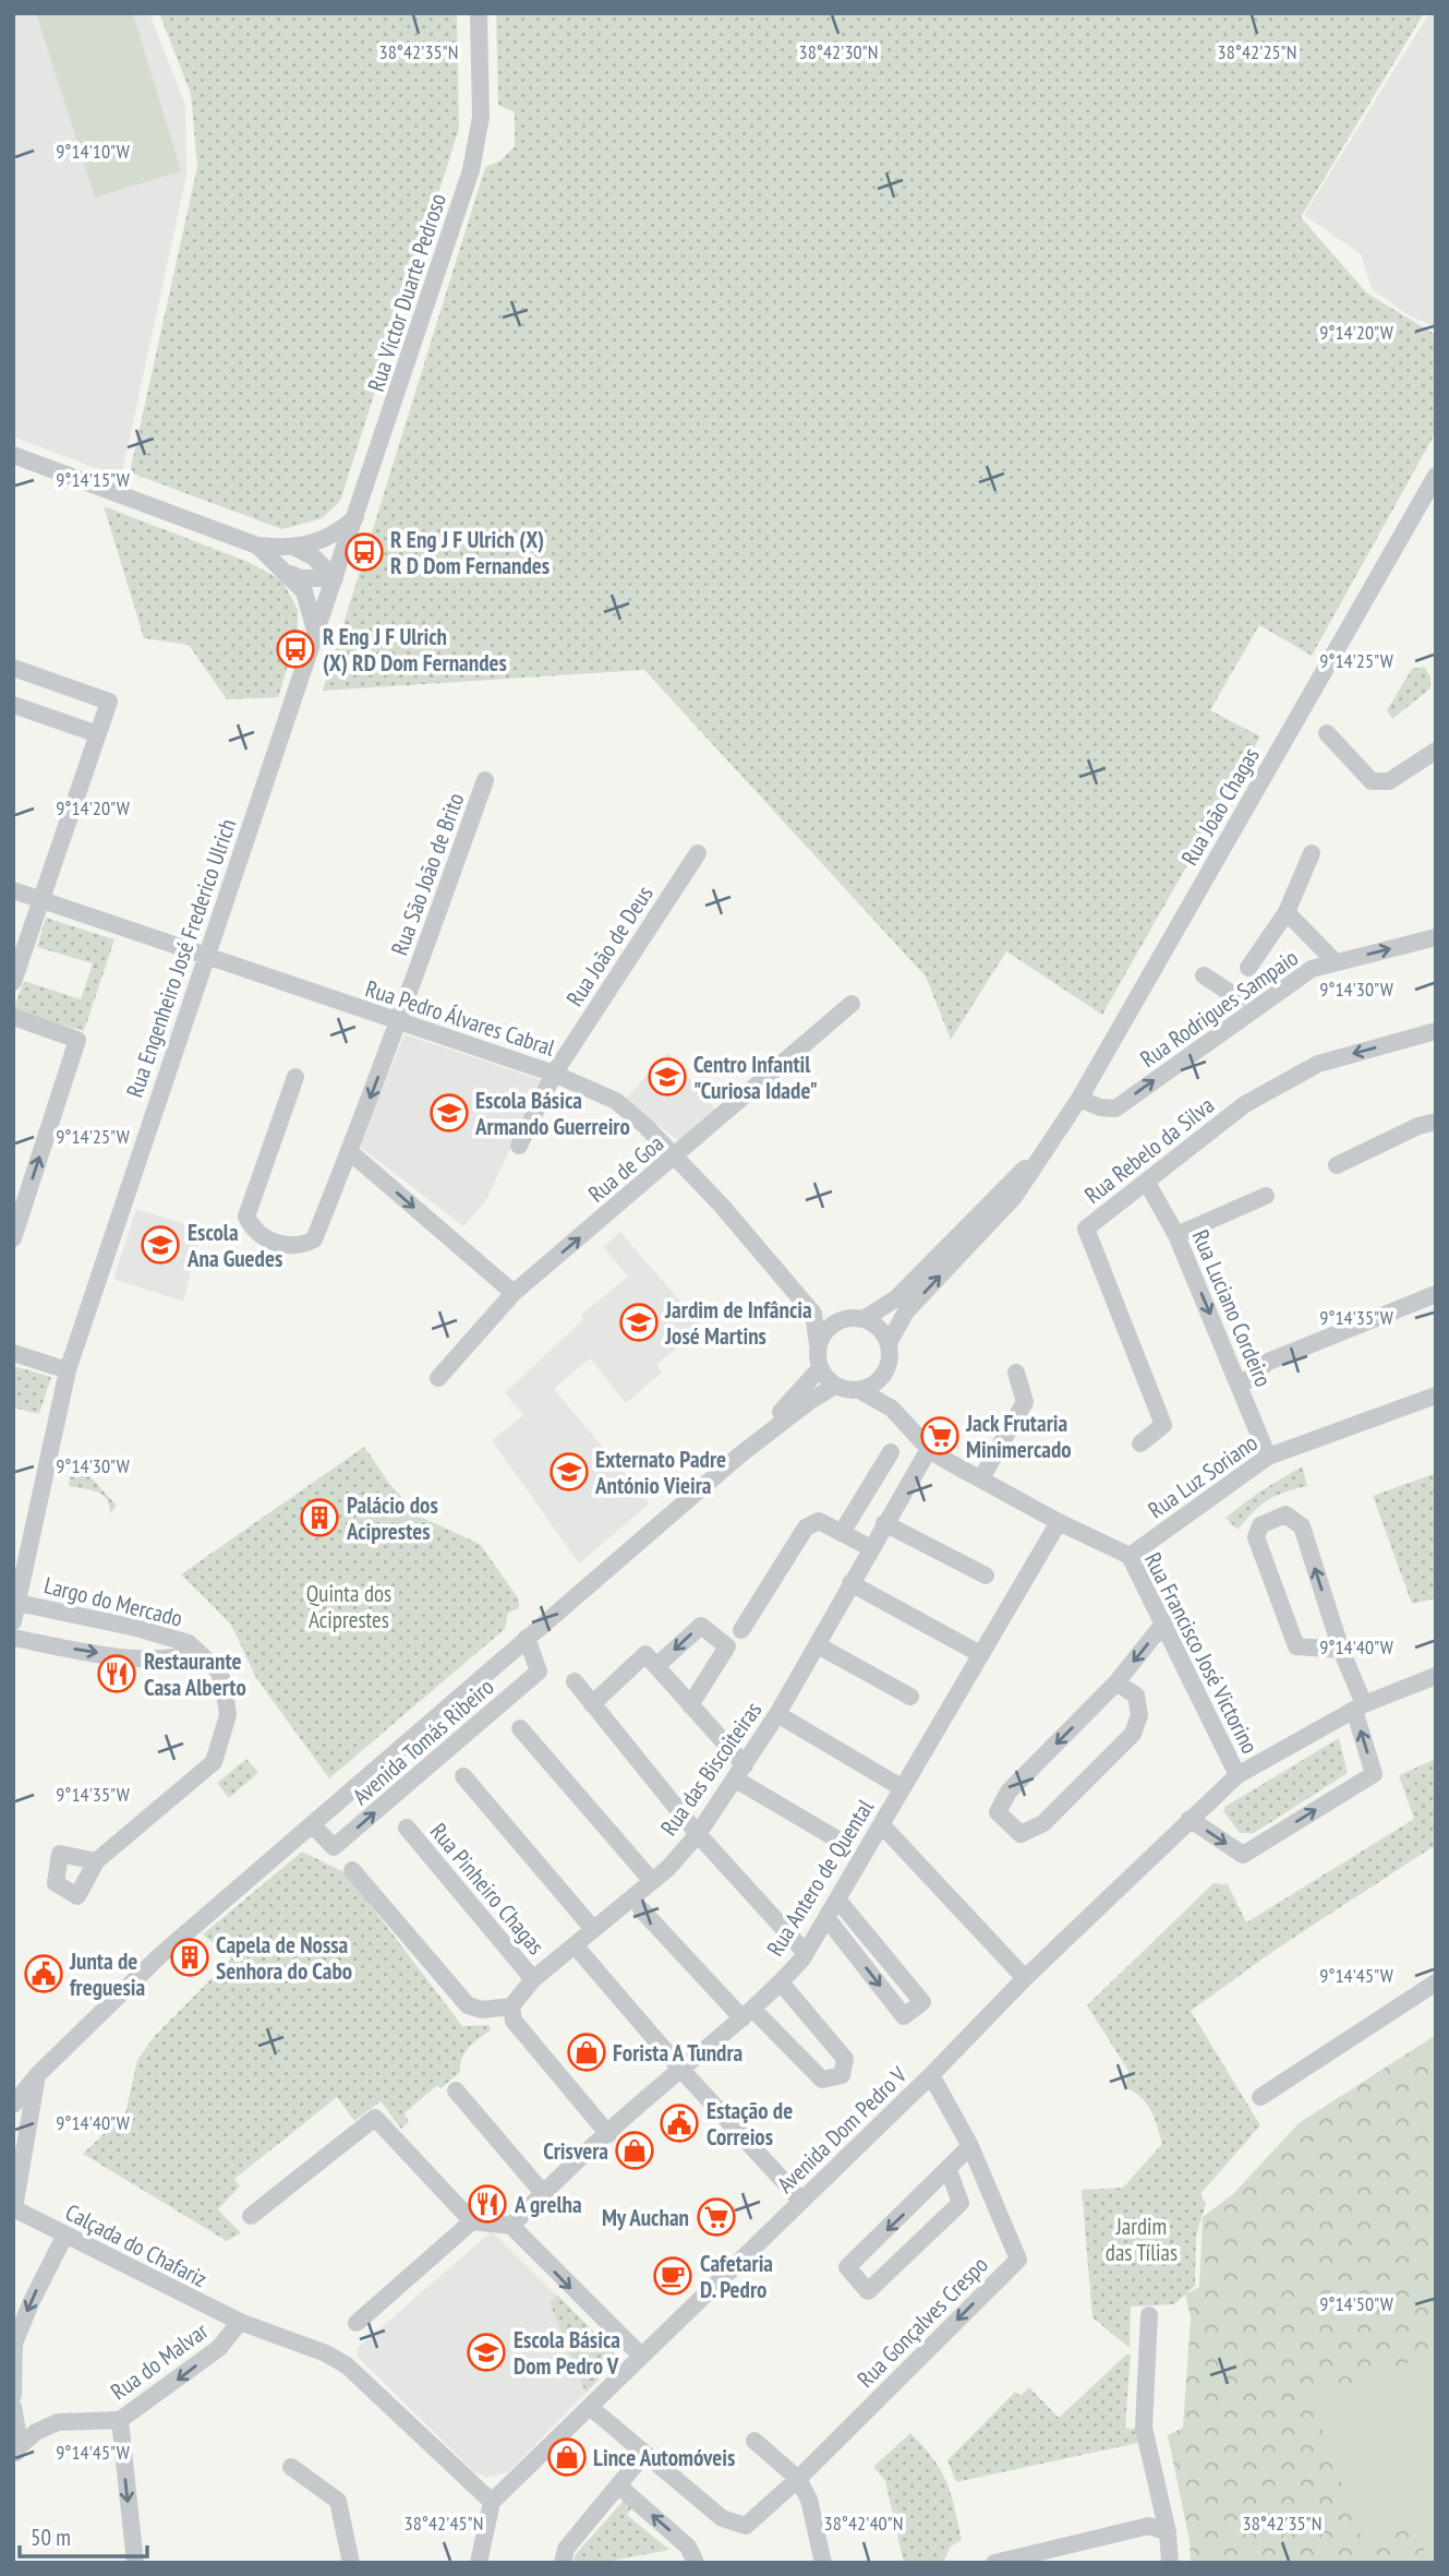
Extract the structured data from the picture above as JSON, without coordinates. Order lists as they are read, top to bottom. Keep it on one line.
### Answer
{"streets":{"street":["Rua Victor Duarte Pedroso","Rua João Chagas","Rua São João de Brito","Rua João de Deus","Rua Engenheiro José Frederico Ulrich","Rua Rodrigues Sampaio","Rua Pedro Álvares Cabral","Rua Rebelo da Silva","Rua de Goa","Rua Luciano Cordeiro","Rua Luz Soriano","Largo do Mercado","Rua Francisco José Victorino","Avenida Tomás Ribeiro","Rua das Biscoiteiras","Rua Antero de Quental","Rua Pinheiro Chagas","Avenida Dom Pedro V","Calçada do Chafariz","Rua Gonçalves Crespo","Rua do Malvar"]},"crossings":[["Rua Victor Duarte Pedroso","Rua Engenheiro José Frederico Ulrich"],["Rua João Chagas","Rua Rodrigues Sampaio"],["Rua João Chagas","Rua Francisco José Victorino"],["Rua João Chagas","Avenida Tomás Ribeiro"],["Rua São João de Brito","Rua Pedro Álvares Cabral"],["Rua João de Deus","Rua Pedro Álvares Cabral"],["Rua Engenheiro José Frederico Ulrich","Rua Pedro Álvares Cabral"],["Rua Engenheiro José Frederico Ulrich","Largo do Mercado"],["Rua Pedro Álvares Cabral","Rua de Goa"],["Rua Rebelo da Silva","Rua Luciano Cordeiro"],["Rua Luciano Cordeiro","Rua Luz Soriano"],["Rua Luz Soriano","Rua Francisco José Victorino"],["Rua Francisco José Victorino","Avenida Tomás Ribeiro"],["Rua Francisco José Victorino","Rua das Biscoiteiras"],["Rua Francisco José Victorino","Rua Antero de Quental"],["Rua Francisco José Victorino","Avenida Dom Pedro V"],["Rua das Biscoiteiras","Rua Pinheiro Chagas"],["Avenida Dom Pedro V","Calçada do Chafariz"],["Avenida Dom Pedro V","Rua Gonçalves Crespo"],["Calçada do Chafariz","Rua do Malvar"]],"one_way":["Rua Rodrigues Sampaio","Rua de Goa","Rua Luciano Cordeiro","Rua Gonçalves Crespo","Rua do Malvar"],"parks":["Quinta dos Aciprestes","Jardim das Tílias"],"places":{"bus stop":["R Eng J F Ulrich (X) R D Dom Fernandes","R Eng J F Ulrich (X) RD Dom Fernandes"],"school or university":["Centro Infantil \"Curiosa Idade\"","Escola Básica Armando Guerreiro","Escola Ana Guedes","Jardim de Infância José Martins","Externato Padre António Vieira","Escola Básica Dom Pedro V"],"supermarket":["Jack Frutaria Minimercado","My Auchan"],"building":["Palácio dos Aciprestes","Capela de Nossa Senhora do Cabo"],"restaurant":["Restaurante Casa Alberto","A grelha"],"public building":["Junta de freguesia","Estação de Correios"],"shop":["Forista A Tundra","Crisvera","Lince Automóveis"],"cafe":["Cafetaria D. Pedro"]},"scale_bar":"50 m","coordinates":["38°42'35\"N","38°42'30\"N","38°42'25\"N","9°14'10\"W","9°14'20\"W","9°14'15\"W","9°14'25\"W","9°14'30\"W","9°14'35\"W","9°14'40\"W","9°14'45\"W","9°14'50\"W","38°42'45\"N","38°42'40\"N"]}
